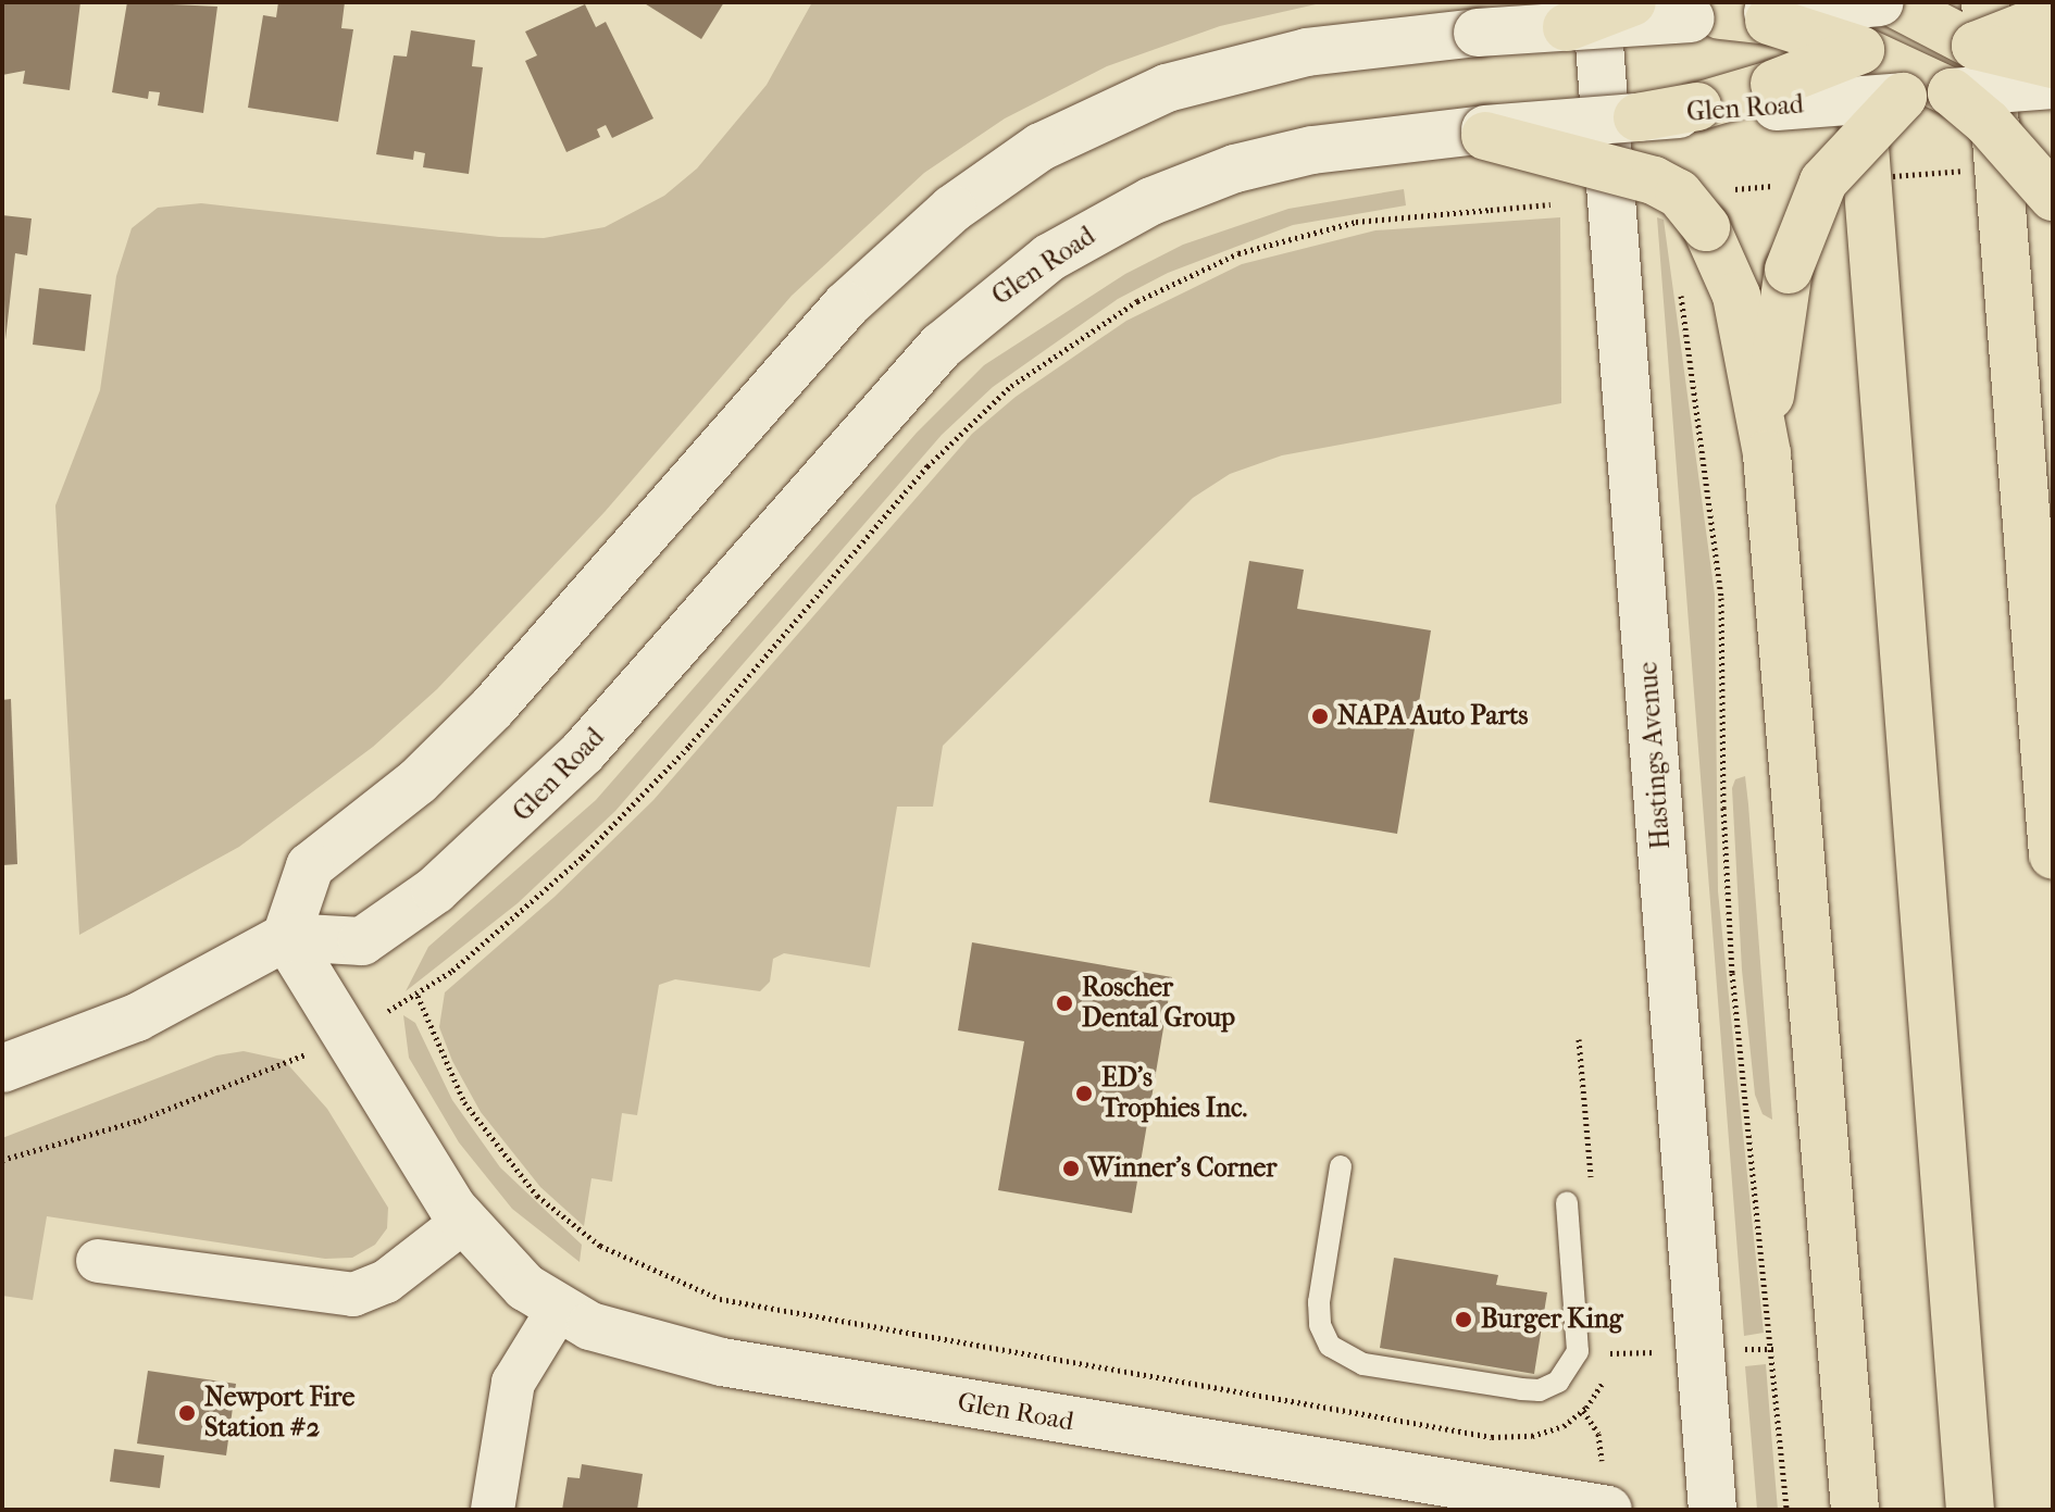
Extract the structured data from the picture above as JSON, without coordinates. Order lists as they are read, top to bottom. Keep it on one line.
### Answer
{"streets":{"street":["Glen Road","Hastings Avenue"]},"places":["NAPA Auto Parts","Roscher Dental Group","ED's Trophies Inc.","Winner's Corner","Burger King","Newport Fire Station #2"]}
